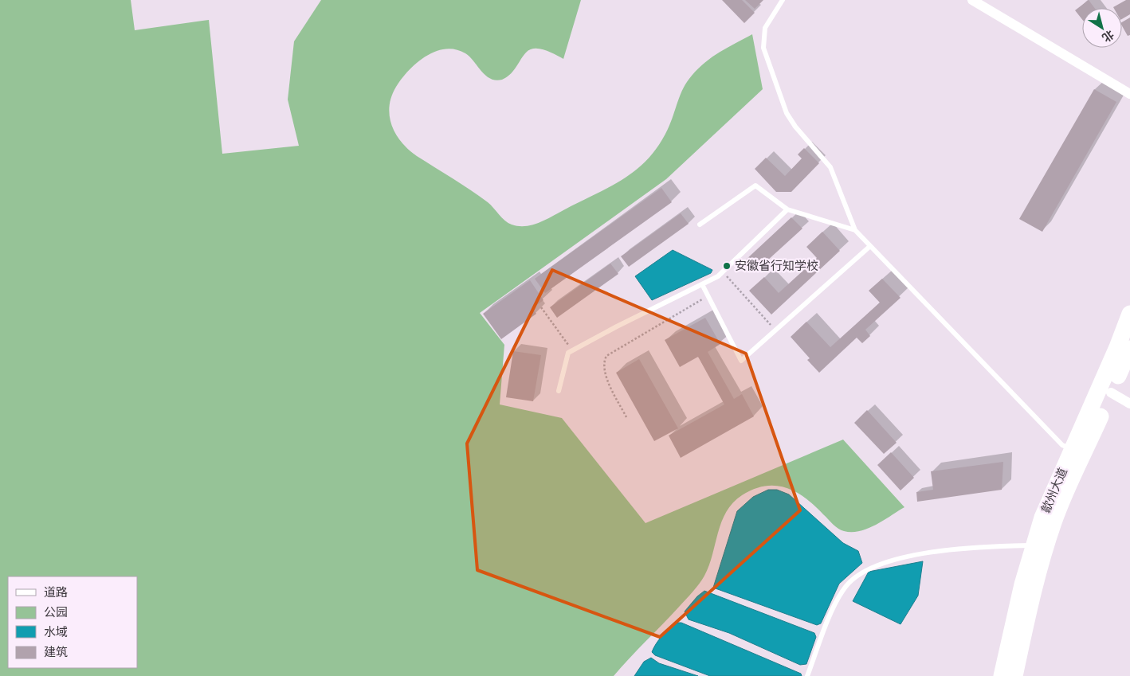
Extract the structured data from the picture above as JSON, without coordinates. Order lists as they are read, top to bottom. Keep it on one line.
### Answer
{"streets":{"highway":["歙州大道"]},"places":["安徽省行知学校"],"legend":["道路","公园","水域","建筑"],"north":"bottom right"}
